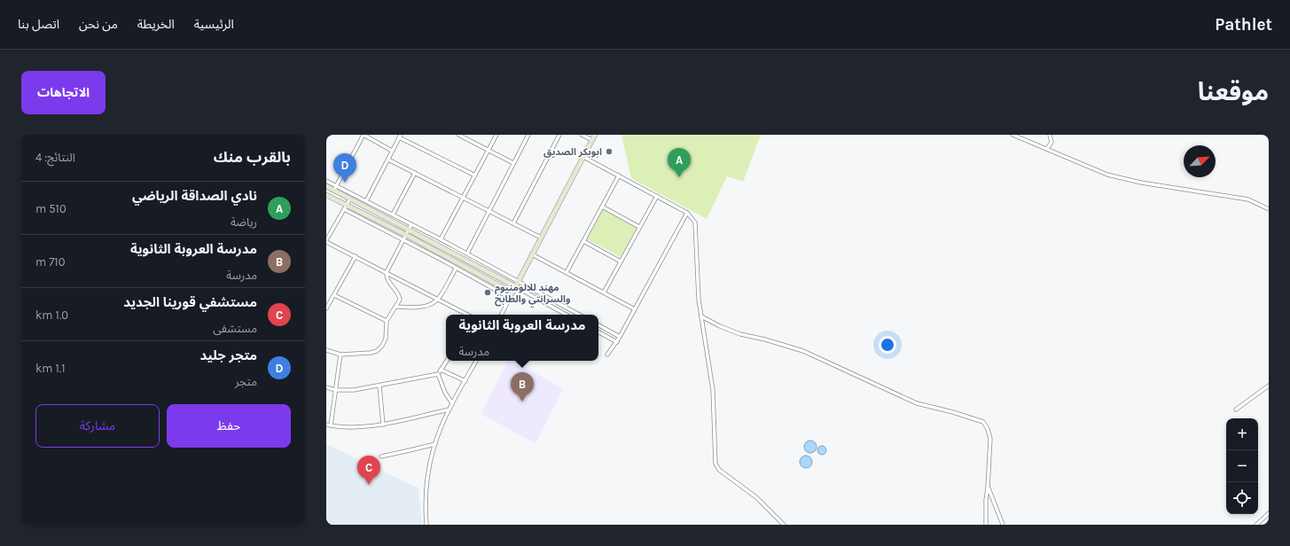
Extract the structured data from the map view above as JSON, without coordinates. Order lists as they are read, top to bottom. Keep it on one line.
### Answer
{"places":["ابوبكر الصديق","مهند للالومنيوم والسرانتي والطابخ"],"north":"top right","page":{"header":"Pathlet","nav":["الرئيسية","الخريطة","من نحن","اتصل بنا"],"title":"موقعنا","buttons":["الاتجاهات",["حفظ","مشاركة"]],"heading":["بالقرب منك","النتائج: 4"],"pins":["A","D","B","C"],"list":[{"mark":"A","name":"نادي الصداقة الرياضي","note":"رياضة","value":"510 m"},{"mark":"B","name":"مدرسة العروبة الثانوية","note":"مدرسة","value":"710 m"},{"mark":"C","name":"مستشفي قورينا الجديد","note":"مستشفى","value":"1.0 km"},{"mark":"D","name":"متجر جليد","note":"متجر","value":"1.1 km"}],"popup":["مدرسة العروبة الثانوية","مدرسة"],"map_buttons":["+","−"]}}
